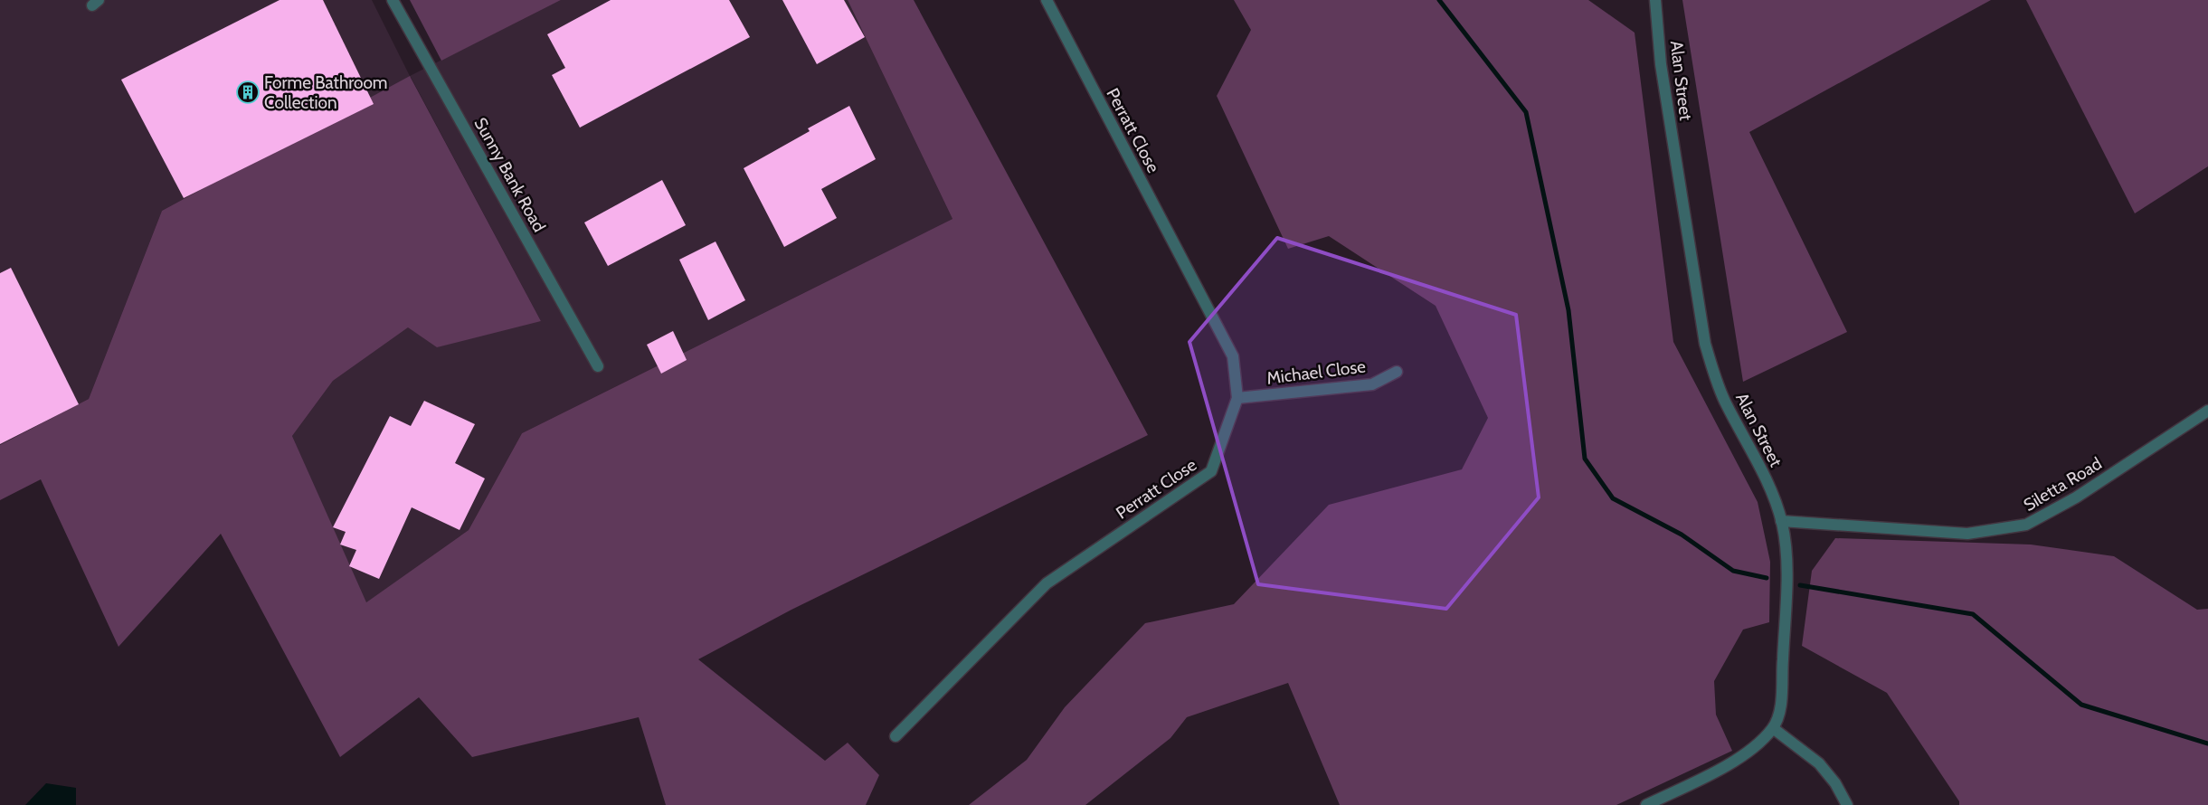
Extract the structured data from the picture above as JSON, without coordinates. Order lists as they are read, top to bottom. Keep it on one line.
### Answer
{"streets":{"street":["Alan Street","Perratt Close","Sunny Bank Road","Michael Close","Siletta Road"]},"crossings":[["Alan Street","Siletta Road"],["Perratt Close","Michael Close"]],"places":{"building":["Forme Bathroom Collection"]}}
